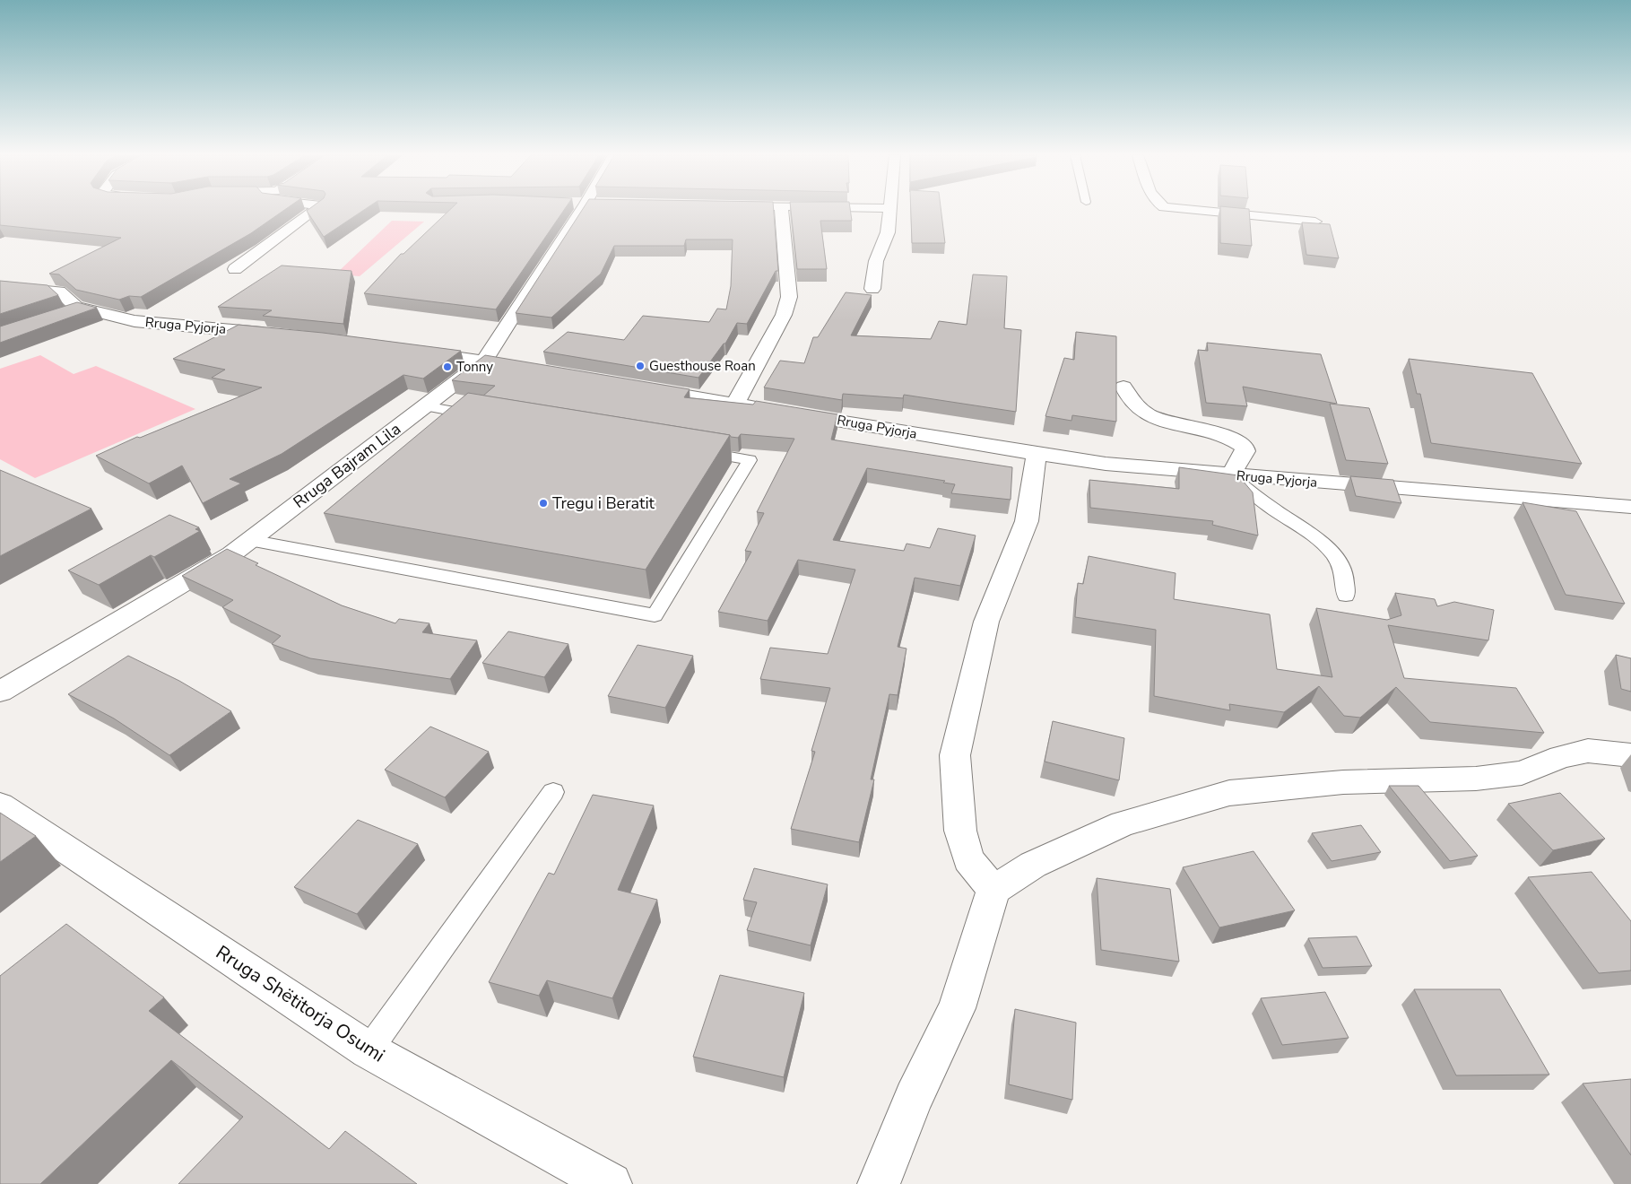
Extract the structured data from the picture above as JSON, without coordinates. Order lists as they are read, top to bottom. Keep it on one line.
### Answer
{"streets":{"street":["Rruga Pyjorja","Rruga Bajram Lila","Rruga Shëtitorja Osumi"]},"places":["Guesthouse Roan","Tonny","Tregu i Beratit"]}
